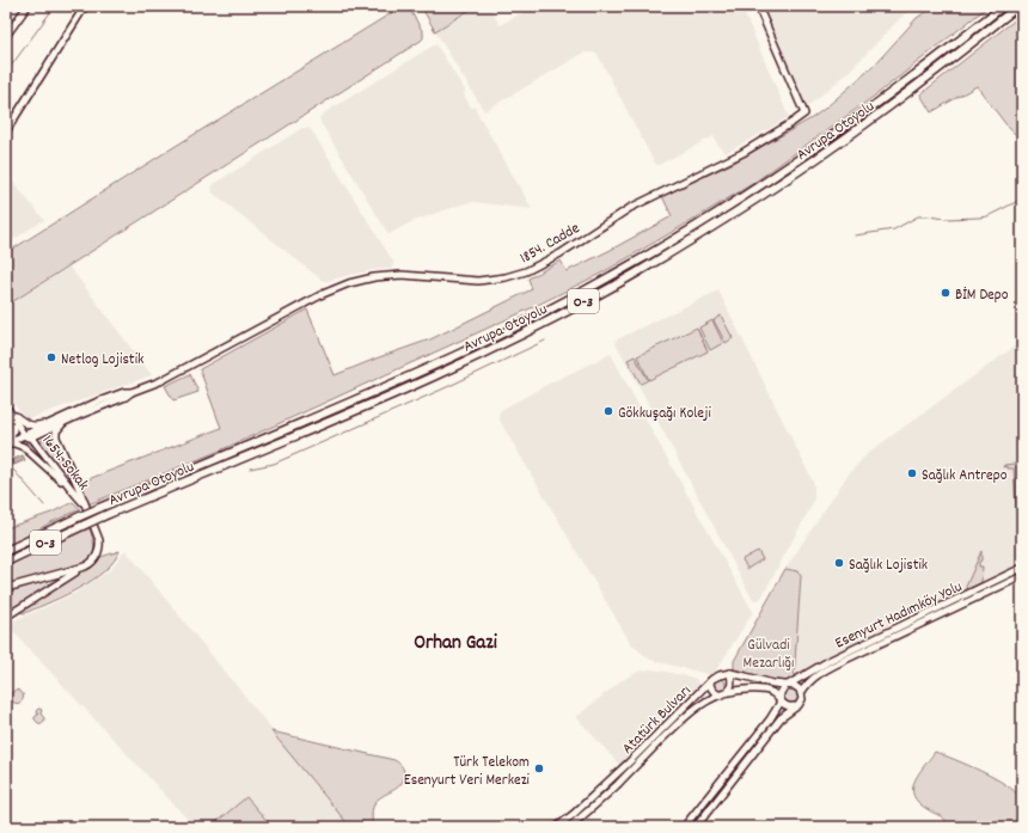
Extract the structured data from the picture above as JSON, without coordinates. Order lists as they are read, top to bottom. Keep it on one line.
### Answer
{"streets":{"highway":["Avrupa Otoyolu","O-3"],"main road":["1854. Cadde","1654. Sokak","Esenyurt Hadımköy Yolu","Atatürk Bulvarı"]},"crossings":[["Esenyurt Hadımköy Yolu","Atatürk Bulvarı"]],"districts":["Orhan Gazi"],"parks":["Gülvadi Mezarlığı"],"places":["BİM Depo","Netlog Lojistik","Gökkuşağı Koleji","Sağlık Antrepo","Sağlık Lojistik","Türk Telekom Esenyurt Veri Merkezi"]}
